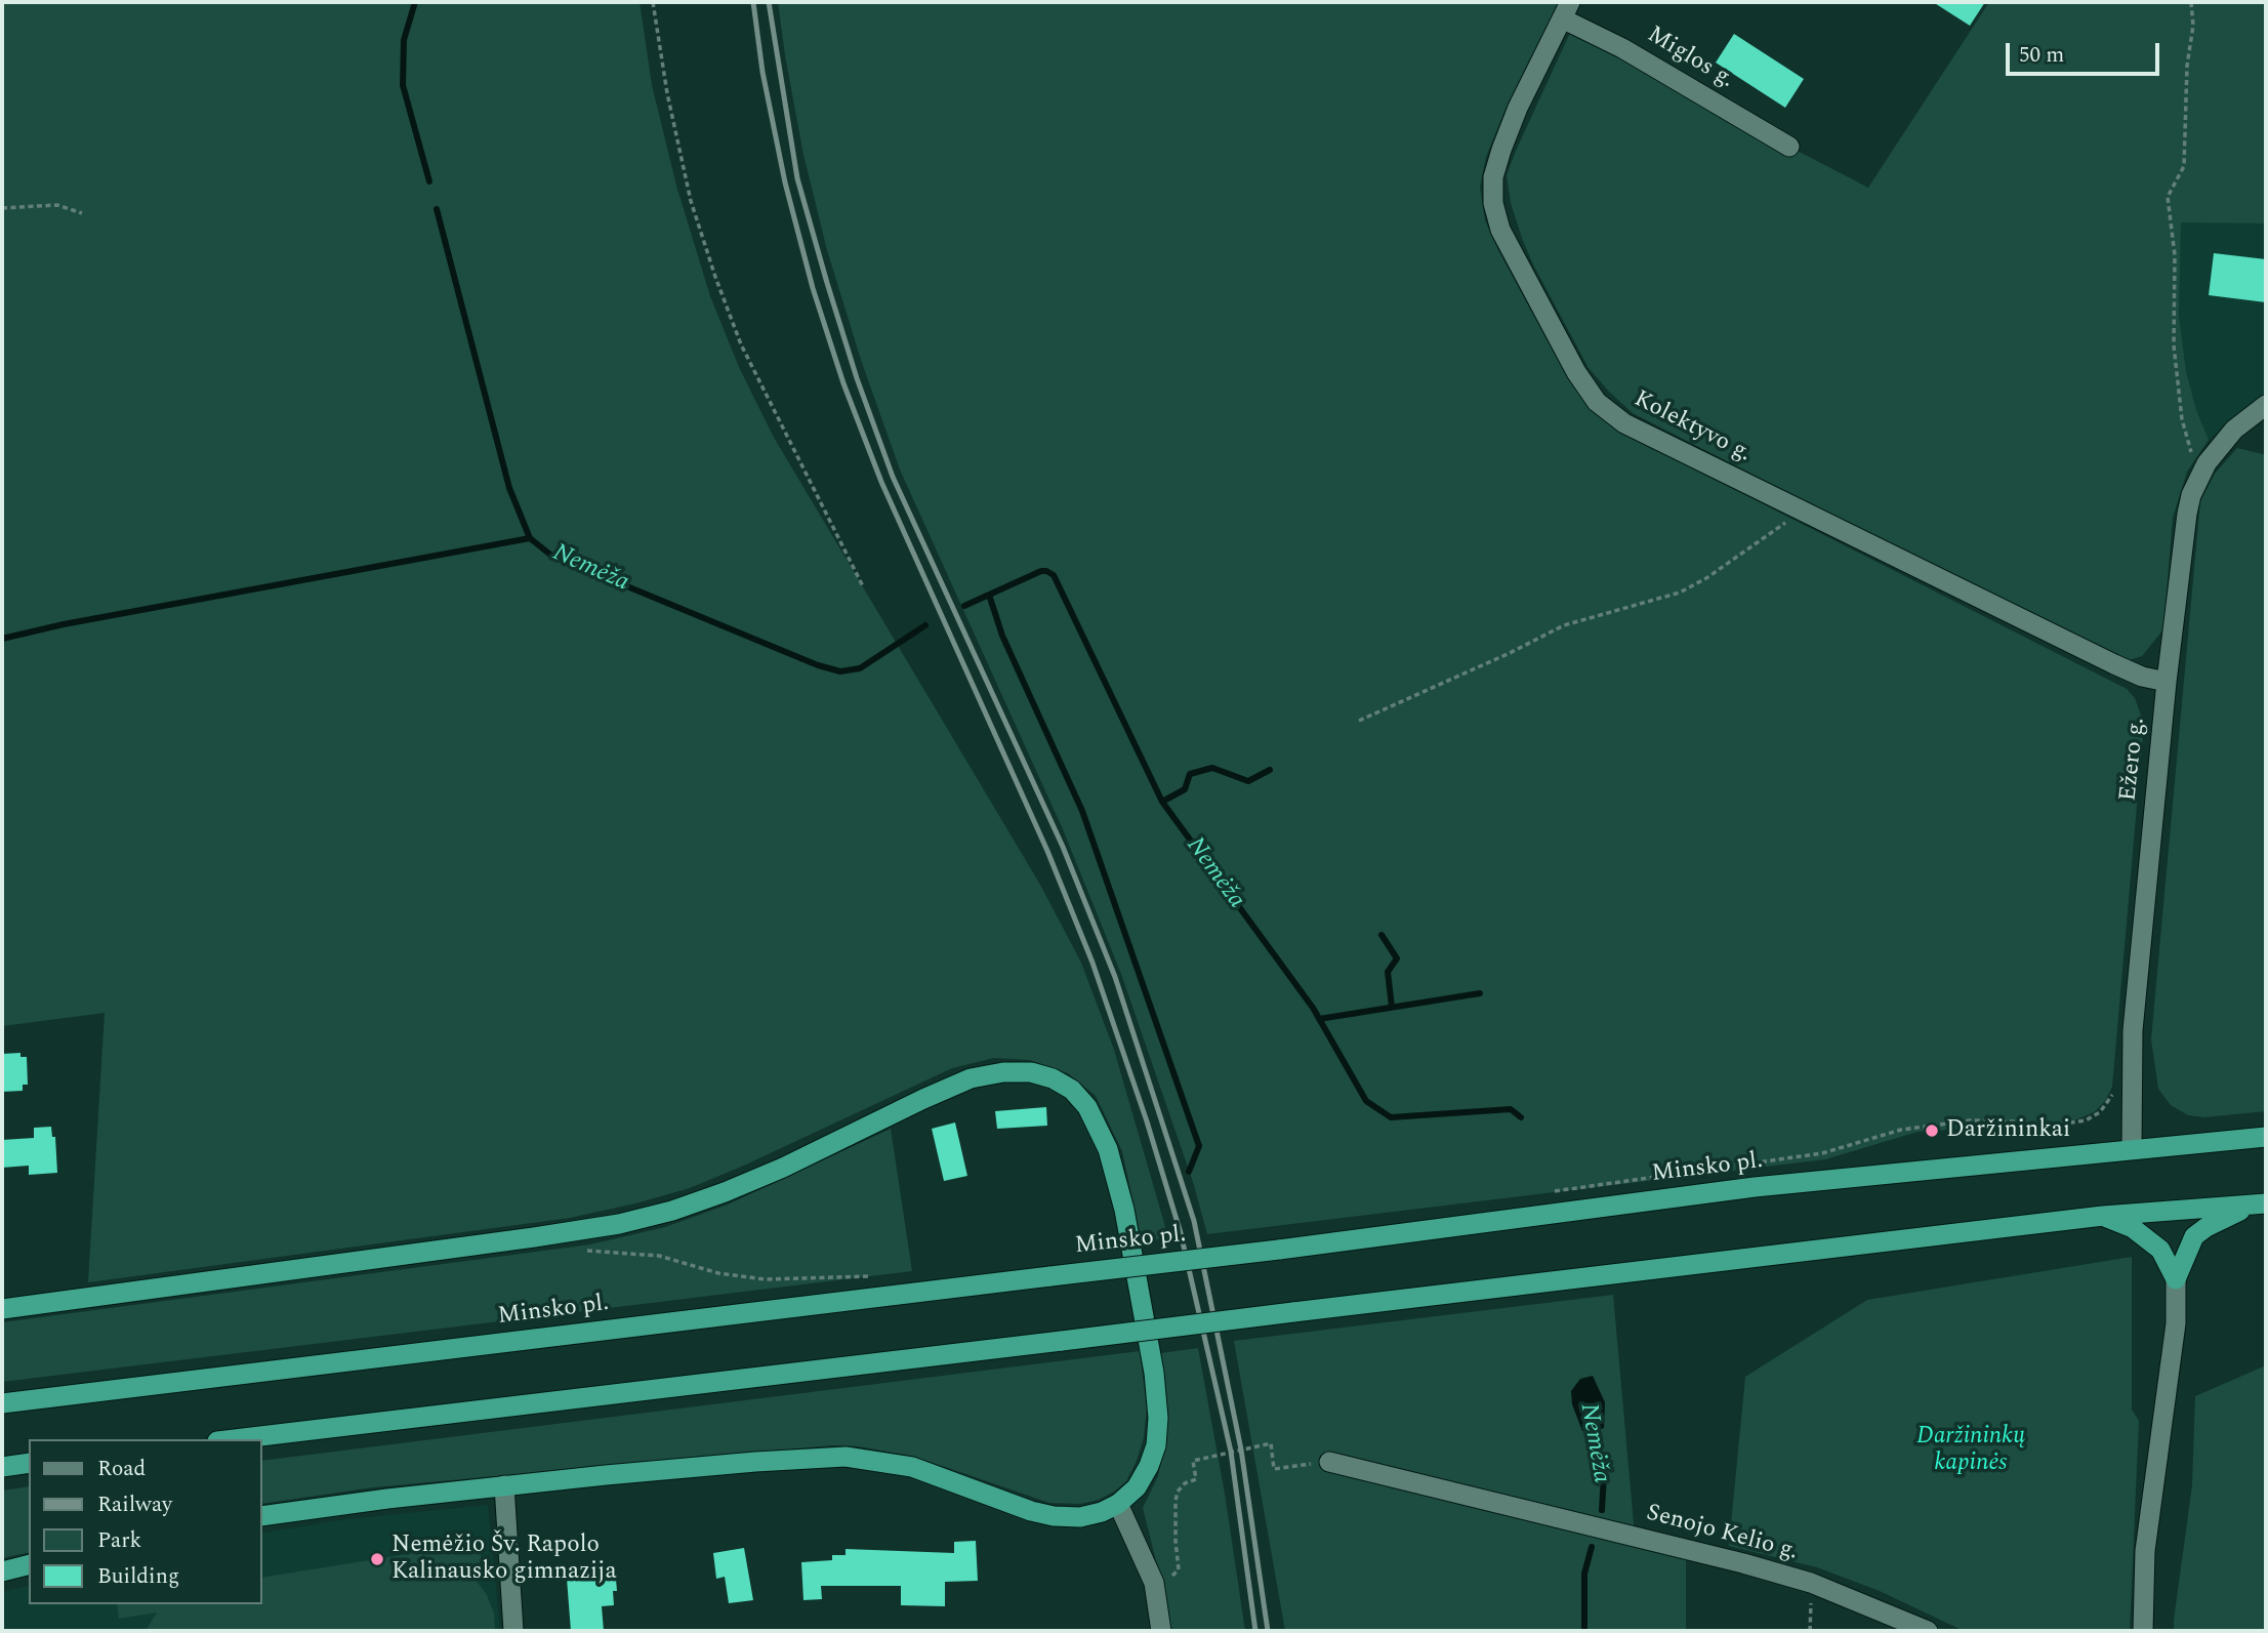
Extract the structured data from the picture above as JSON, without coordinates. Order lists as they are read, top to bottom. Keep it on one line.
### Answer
{"streets":{"highway":["Minsko pl."],"street":["Miglos g.","Kolektyvo g.","Ežero g.","Senojo Kelio g."]},"crossings":[["Miglos g.","Kolektyvo g."],["Kolektyvo g.","Ežero g."],["Ežero g.","Minsko pl."]],"water":["Nemėža"],"parks":["Daržininkų kapinės"],"places":["Daržininkai","Nemėžio Šv. Rapolo Kalinausko gimnazija"],"legend":["Road","Railway","Park","Building"],"scale_bar":"50 m"}
